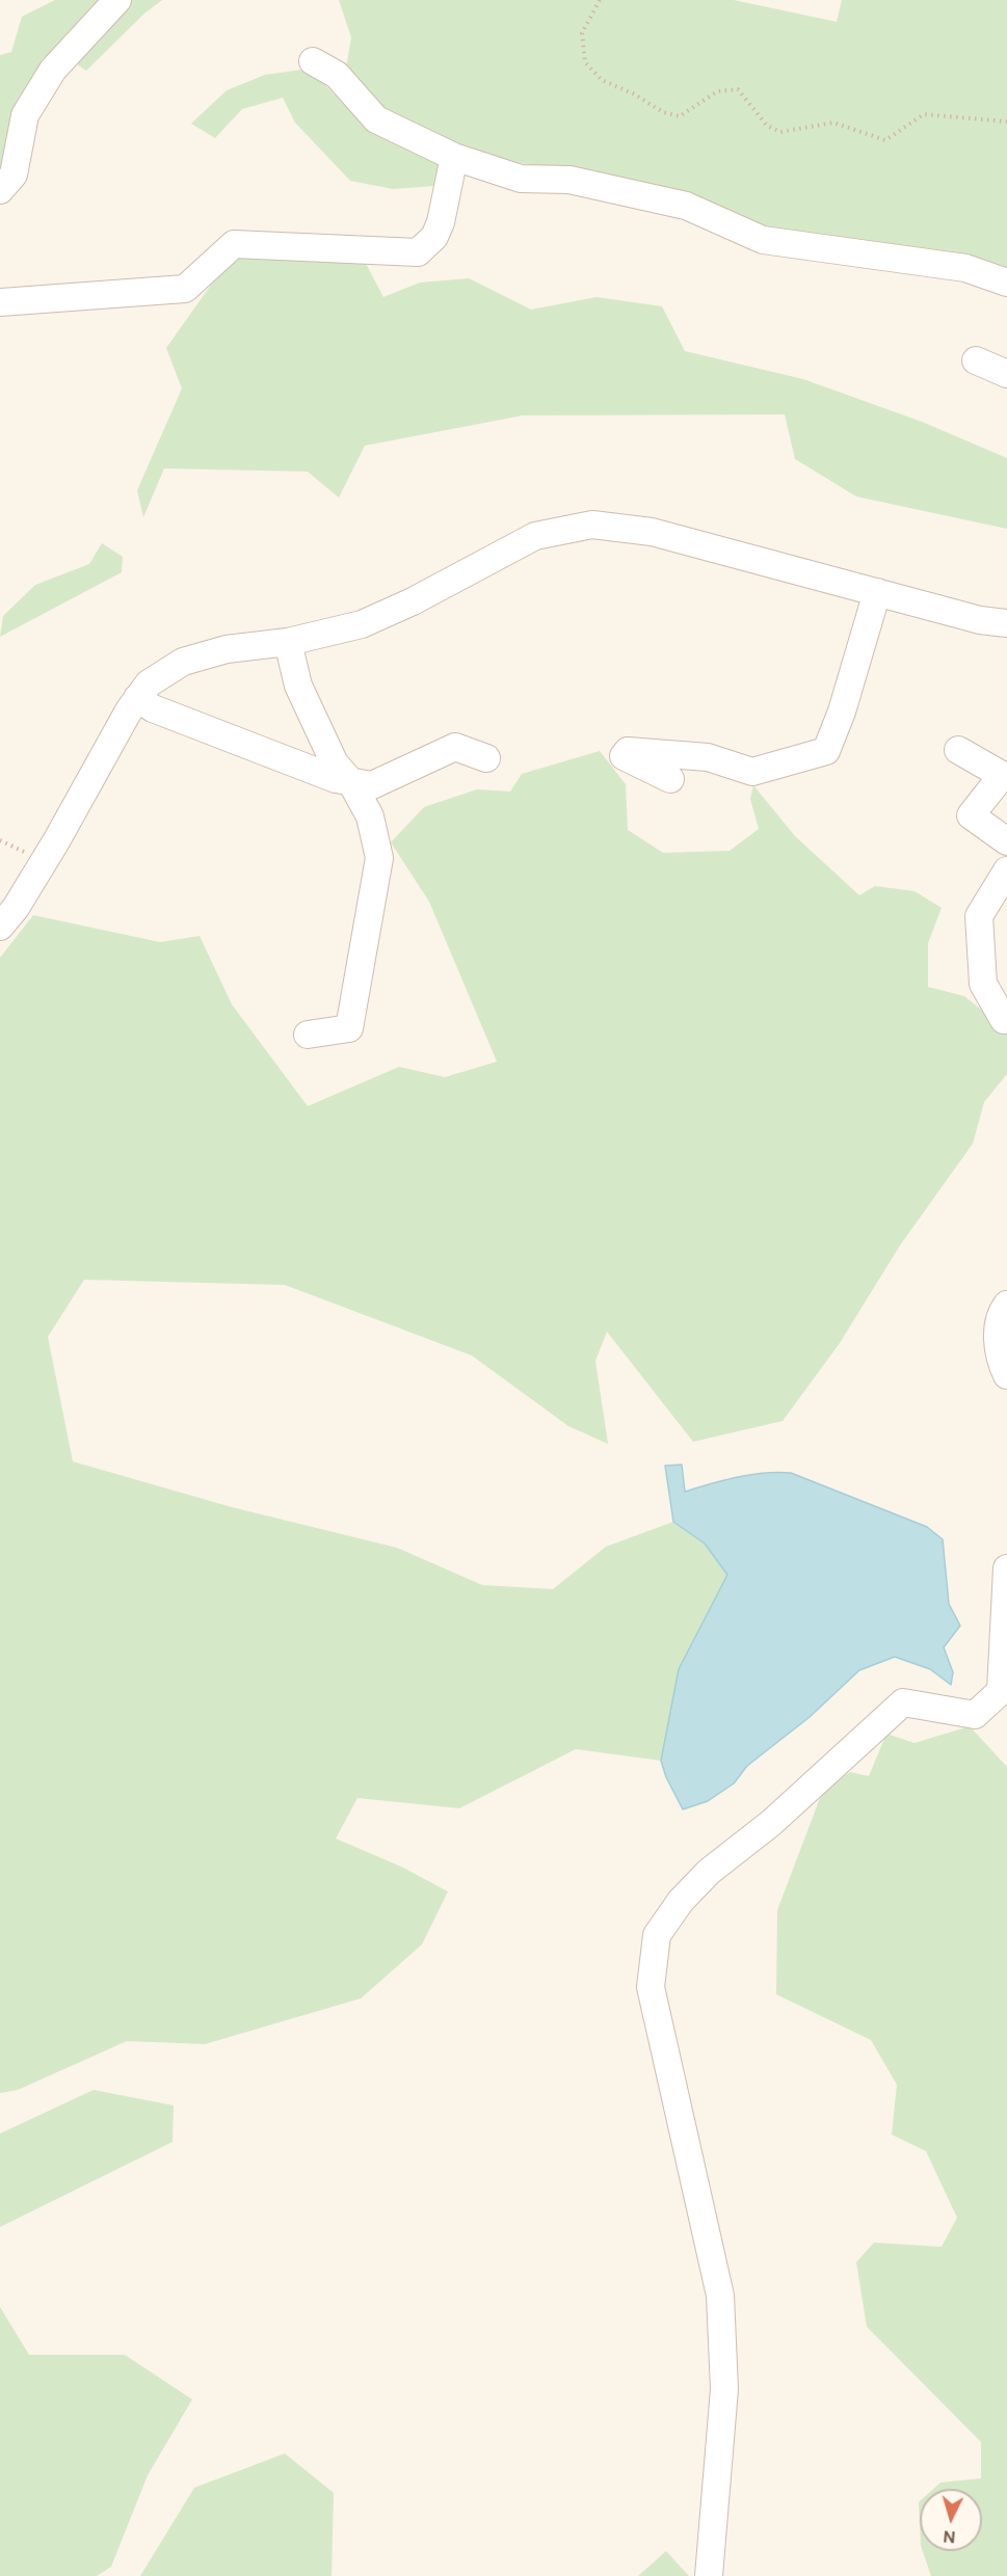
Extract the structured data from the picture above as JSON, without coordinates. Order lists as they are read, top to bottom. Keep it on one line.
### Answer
{"north":"bottom"}
